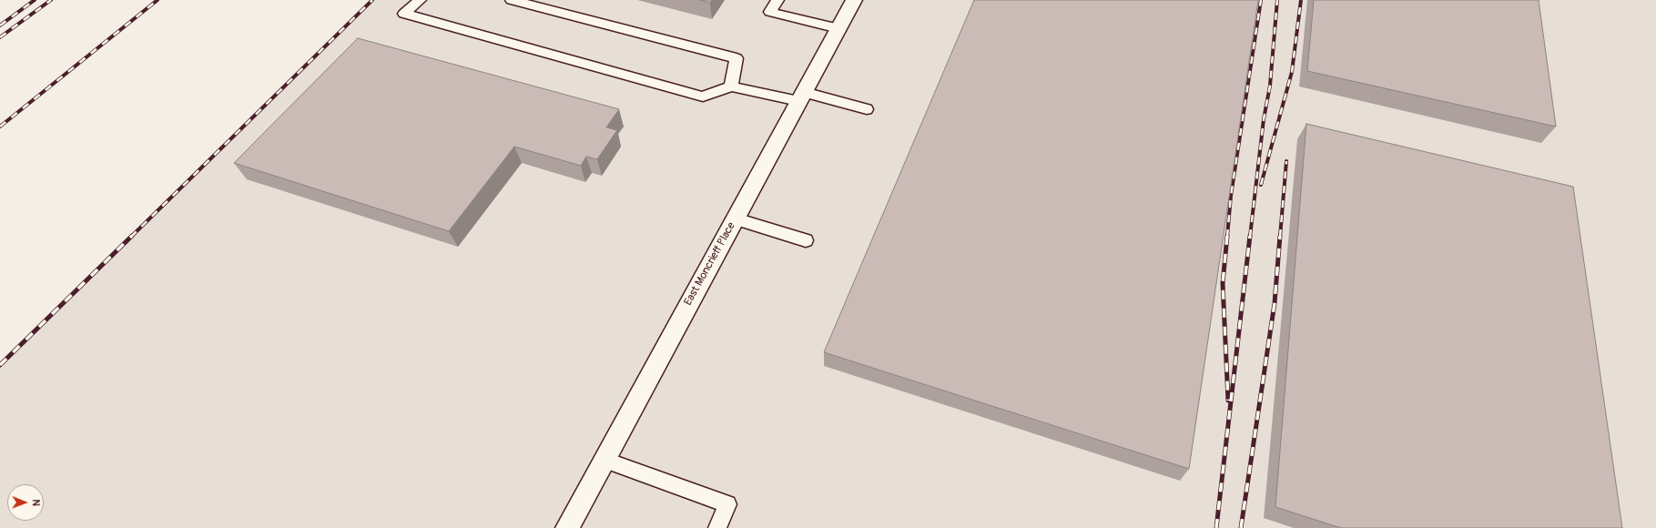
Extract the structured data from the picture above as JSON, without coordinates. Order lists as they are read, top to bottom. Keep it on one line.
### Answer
{"streets":{"street":["East Moncrieff Place"]},"north":"right"}
